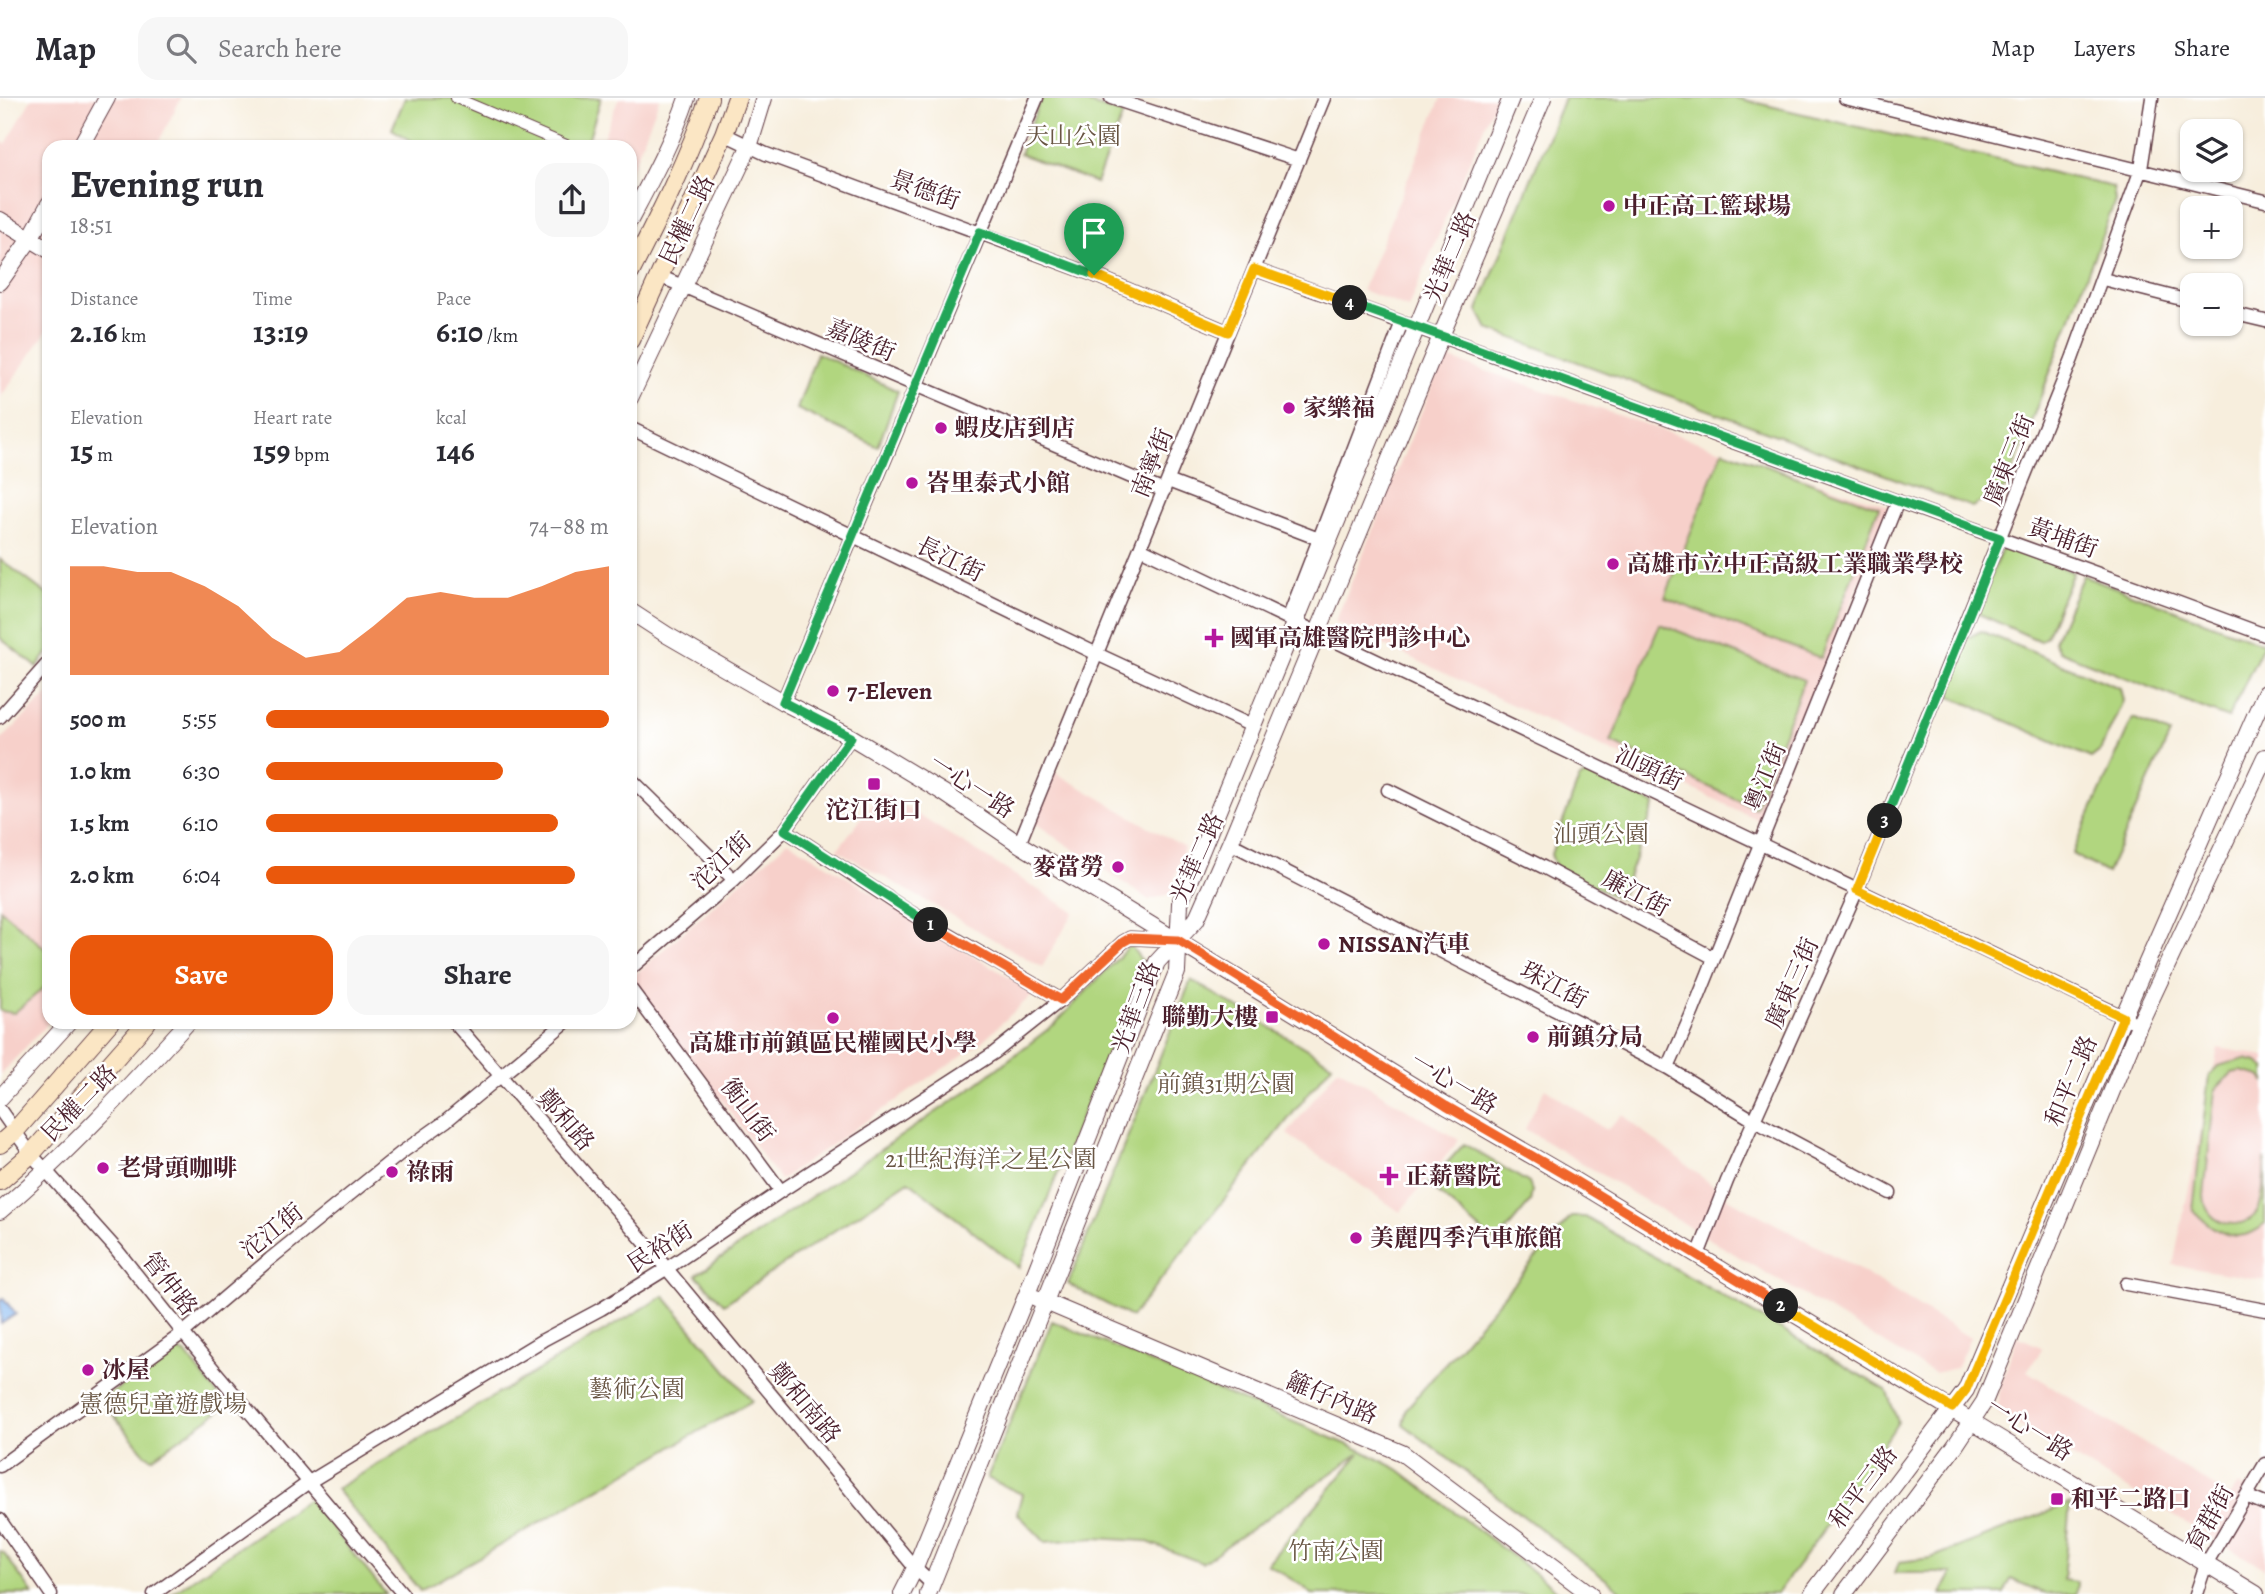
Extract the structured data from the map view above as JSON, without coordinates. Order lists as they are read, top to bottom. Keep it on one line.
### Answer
{"streets":{"main road":["民權二路"],"street":["景德街","光華二路","嘉陵街","廣東三街","南寧街","黃埔街","長江街","汕頭街","粵江街","一心一路","沱江街","廉江街","珠江街","光華三路","和平二路","衡山街","鄭和路","民裕街","管仲路","籬仔內路","鄭和南路","和平三路","育群街"]},"crossings":[["景德街","民權二路"],["景德街","南寧街"],["民權二路","嘉陵街"],["民權二路","管仲路"],["光華二路","黃埔街"],["光華二路","長江街"],["光華二路","汕頭街"],["光華二路","一心一路"],["光華二路","珠江街"],["光華二路","光華三路"],["光華二路","民裕街"],["嘉陵街","南寧街"],["廣東三街","黃埔街"],["廣東三街","汕頭街"],["廣東三街","一心一路"],["廣東三街","珠江街"],["南寧街","黃埔街"],["南寧街","長江街"],["南寧街","汕頭街"],["南寧街","一心一路"],["黃埔街","粵江街"],["汕頭街","粵江街"],["汕頭街","和平二路"],["粵江街","廉江街"],["粵江街","珠江街"],["一心一路","沱江街"],["一心一路","光華三路"],["一心一路","和平二路"],["一心一路","民裕街"],["一心一路","和平三路"],["一心一路","育群街"],["沱江街","鄭和路"],["沱江街","管仲路"],["光華三路","民裕街"],["光華三路","籬仔內路"],["光華三路","鄭和南路"],["和平二路","和平三路"],["衡山街","民裕街"],["鄭和路","鄭和南路"],["民裕街","管仲路"],["民裕街","鄭和南路"]],"parks":["天山公園","汕頭公園","前鎮31期公園","21世紀海洋之星公園","藝術公園","憲德兒童遊戲場","竹南公園"],"places":{"other":["中正高工籃球場","家樂福","蝦皮店到店","峇里泰式小館","高雄市立中正高級工業職業學校","7-Eleven","麥當勞","NISSAN汽車","高雄市前鎮區民權國民小學","前鎮分局","老骨頭咖啡","祿雨","美麗四季汽車旅館","冰屋"],"health":["國軍高雄醫院門診中心","正薪醫院"],"transit":["沱江街口","聯勤大樓","和平二路口"]},"page":{"header":"Map","search":"Search here","nav":["Map","Layers","Share"],"map_buttons":["+","−"],"heading":["Evening run","18:51"],"stats":[["Distance","2.16 km"],["Time","13:19"],["Pace","6:10 /km"],["Elevation","15 m"],["Heart rate","159 bpm"],["kcal","146"]],"pins":["4","3","1","2"],"chart":["Elevation","74–88 m"],"list":[{"name":"500 m","note":"5:55"},{"name":"1.0 km","note":"6:30"},{"name":"1.5 km","note":"6:10"},{"name":"2.0 km","note":"6:04"}],"buttons":["Save","Share"]}}
